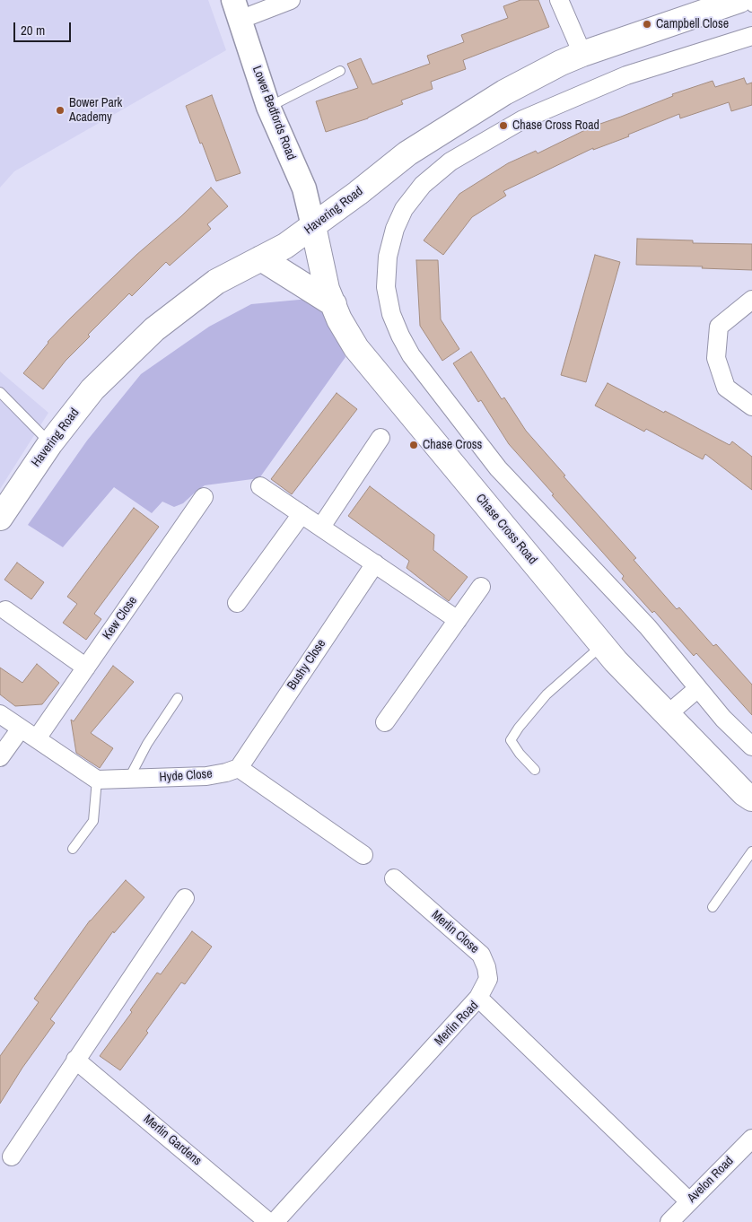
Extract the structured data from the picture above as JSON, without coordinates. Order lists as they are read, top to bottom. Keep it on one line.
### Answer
{"streets":{"main road":["Havering Road","Chase Cross Road"],"street":["Lower Bedfords Road","Kew Close","Bushy Close","Hyde Close","Merlin Close","Merlin Road","Merlin Gardens","Avelon Road"]},"crossings":[["Lower Bedfords Road","Havering Road"],["Lower Bedfords Road","Chase Cross Road"],["Havering Road","Chase Cross Road"],["Bushy Close","Hyde Close"],["Merlin Close","Merlin Road"],["Merlin Road","Avelon Road"]],"places":["Campbell Close","Bower Park Academy","Chase Cross Road","Chase Cross"],"scale_bar":"20 m"}
